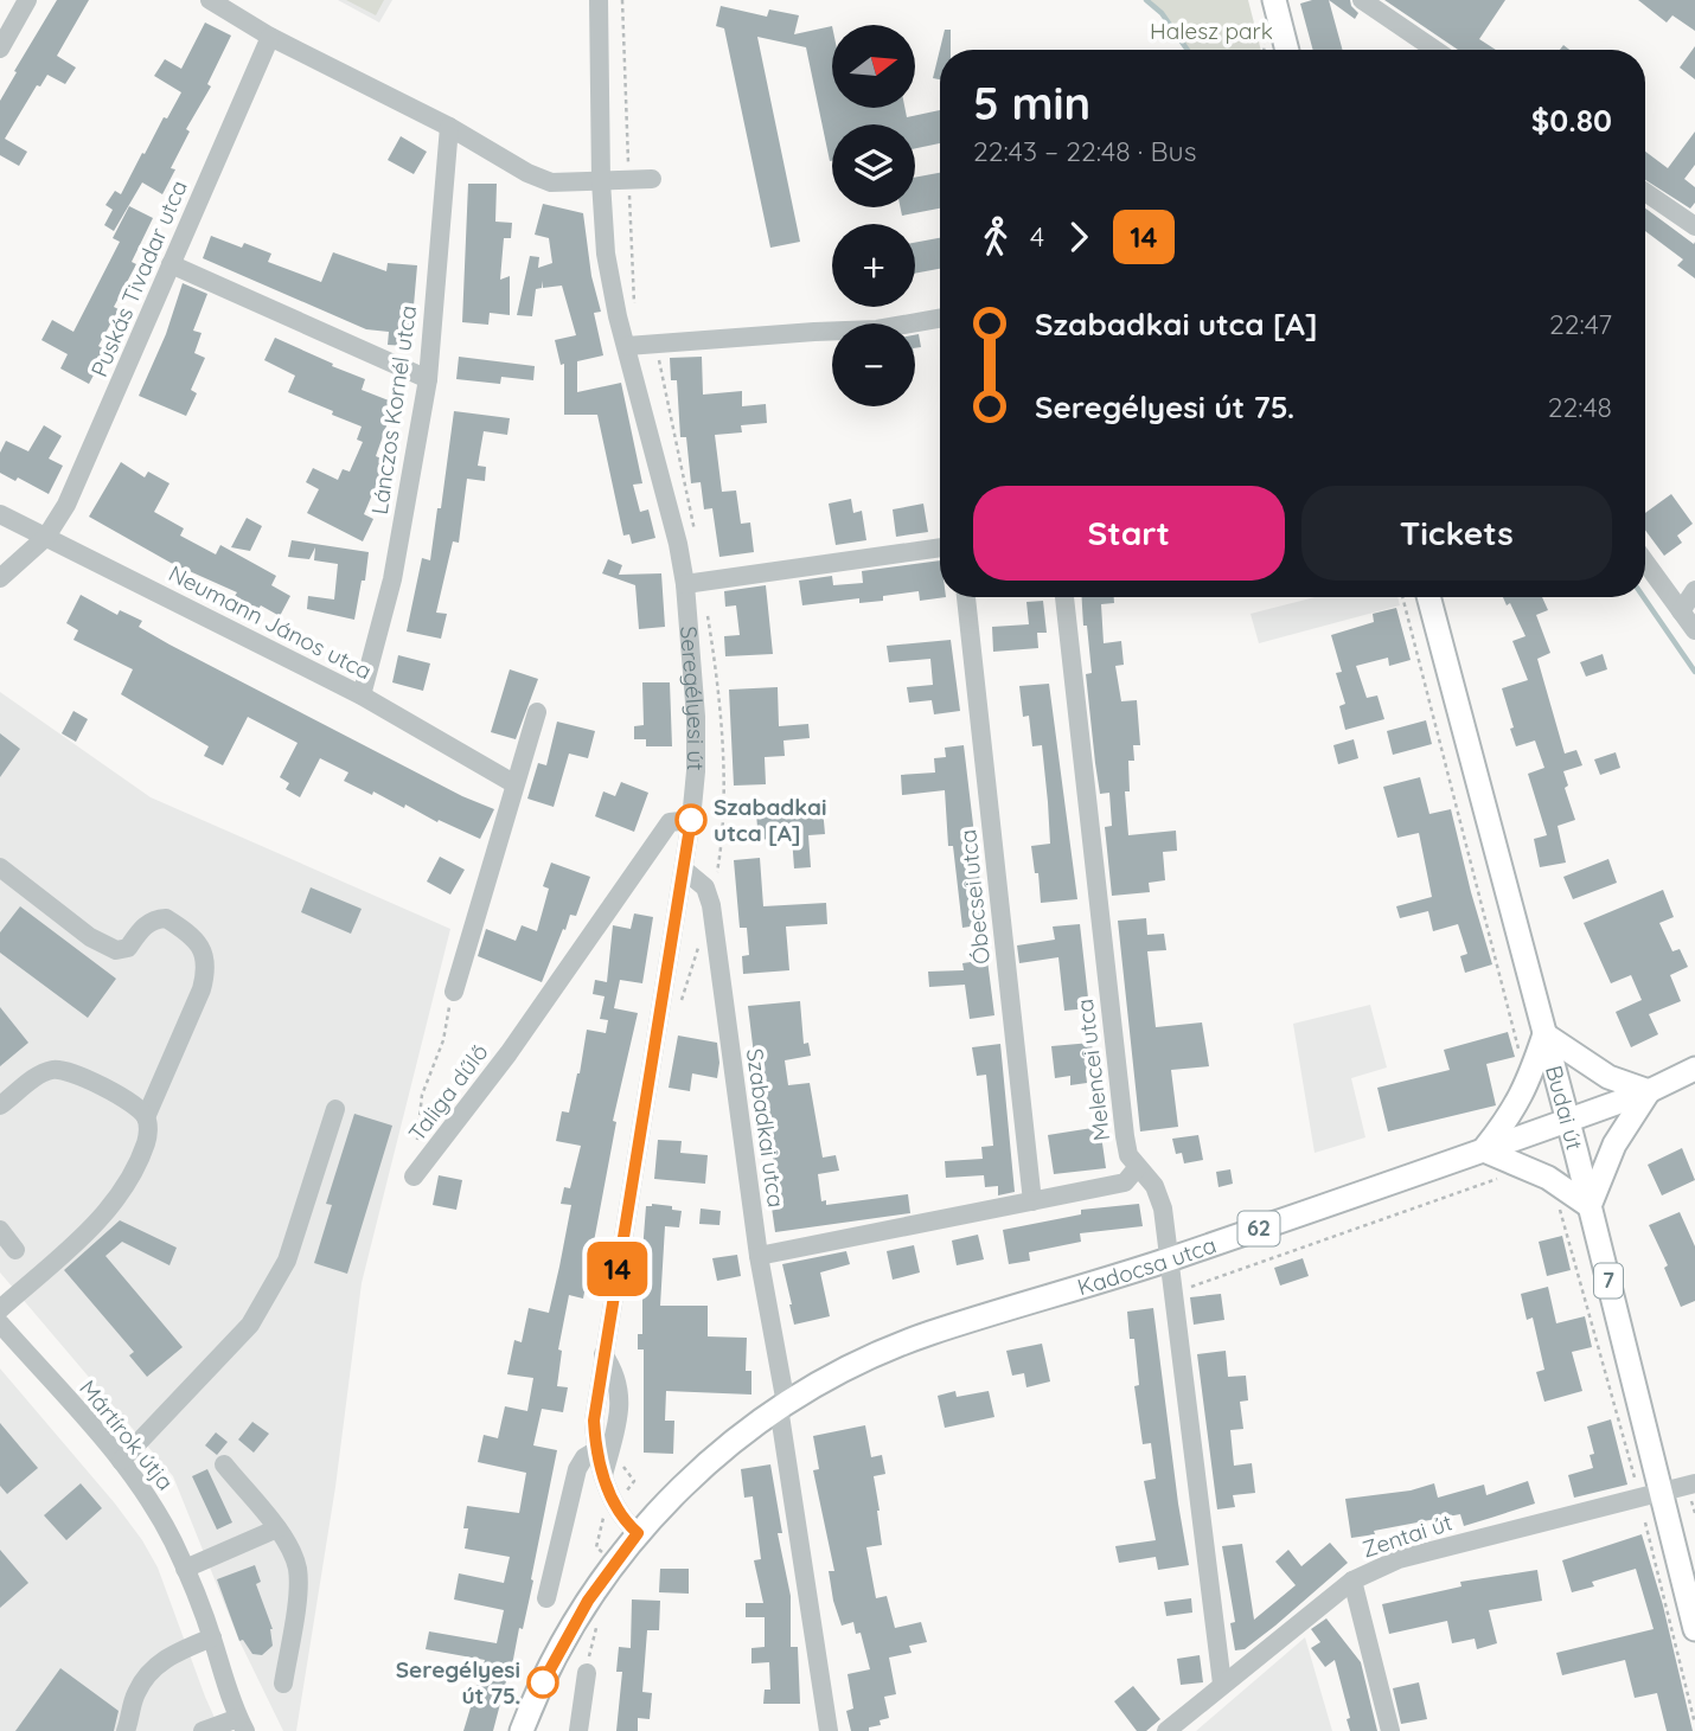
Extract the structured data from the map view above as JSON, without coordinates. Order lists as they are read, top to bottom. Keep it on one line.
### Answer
{"streets":{"main road":["Budai út","62","Kadocsa utca","7"],"street":["Puskás Tivadar utca","Lánczos Kornél utca","Neumann János utca","Seregélyesi út","Óbecsei utca","Melencei utca","Taliga dűlő","Szabadkai utca","Mártírok útja","Zentai út"]},"crossings":[["Puskás Tivadar utca","Neumann János utca"],["Lánczos Kornél utca","Neumann János utca"],["Seregélyesi út","Taliga dűlő"],["Seregélyesi út","Szabadkai utca"],["Seregélyesi út","62"],["Seregélyesi út","Kadocsa utca"],["Melencei utca","Kadocsa utca"],["Melencei utca","Zentai út"],["Budai út","Kadocsa utca"],["Budai út","Zentai út"],["Szabadkai utca","Kadocsa utca"],["62","Kadocsa utca"]],"parks":["Halesz park"],"places":["Szabadkai utca [A]","Seregélyesi út 75."],"lines":["bus line 14"],"north":"right","page":{"on_map":"14","map_buttons":["+","−"],"heading":["5 min","22:43 – 22:48 · Bus","$0.80"],"legs":["4","14"],"list":[{"name":"Szabadkai utca [A]","value":"22:47"},{"name":"Seregélyesi út 75.","value":"22:48"}],"buttons":["Start","Tickets"]}}
